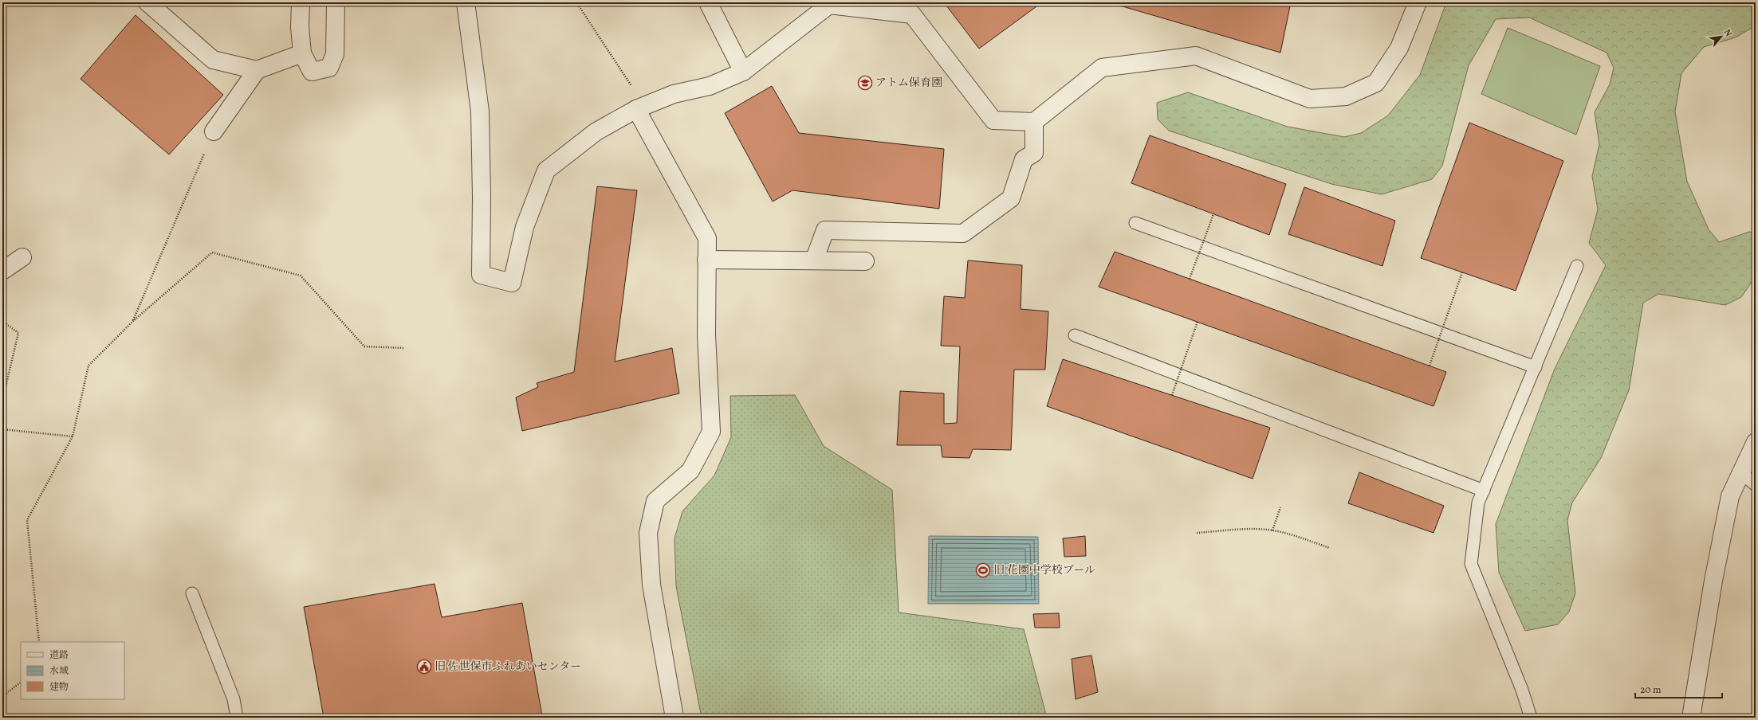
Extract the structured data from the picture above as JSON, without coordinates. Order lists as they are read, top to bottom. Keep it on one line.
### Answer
{"places":{"school or university":["アトム保育園"],"sports":["旧 花園中学校プール"],"public building":["旧 佐世保市ふれあいセンター"]},"legend":["道路","水域","建物"],"scale_bar":"20 m","north":"top right"}
